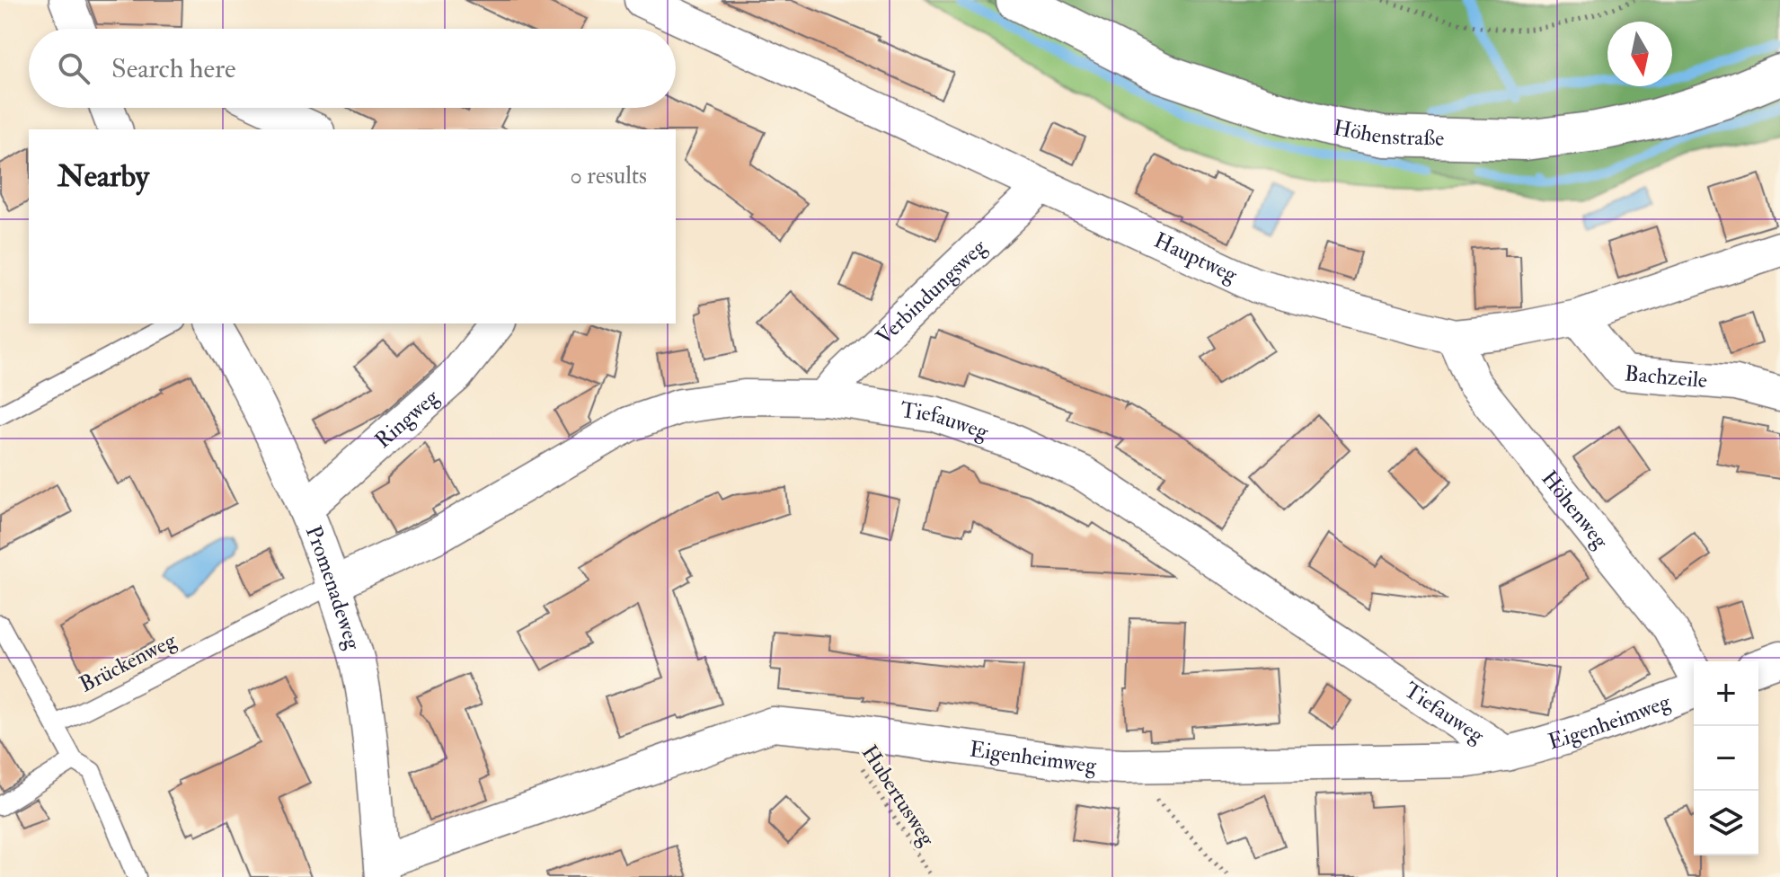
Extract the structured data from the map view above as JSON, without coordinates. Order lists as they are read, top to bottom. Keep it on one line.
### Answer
{"streets":{"street":["Höhenstraße","Hauptweg","Verbindungsweg","Bachzeile","Ringweg","Tiefauweg","Höhenweg","Promenadeweg","Eigenheimweg"],"lane":["Brückenweg"],"path":["Hubertusweg"]},"crossings":[["Hauptweg","Verbindungsweg"],["Hauptweg","Bachzeile"],["Hauptweg","Höhenweg"],["Verbindungsweg","Tiefauweg"],["Ringweg","Promenadeweg"],["Tiefauweg","Promenadeweg"],["Tiefauweg","Brückenweg"],["Tiefauweg","Eigenheimweg"],["Promenadeweg","Brückenweg"],["Promenadeweg","Eigenheimweg"],["Eigenheimweg","Hubertusweg"]],"north":"bottom","page":{"search":"Search here","heading":["Nearby","0 results"],"map_buttons":["+","−"]}}
